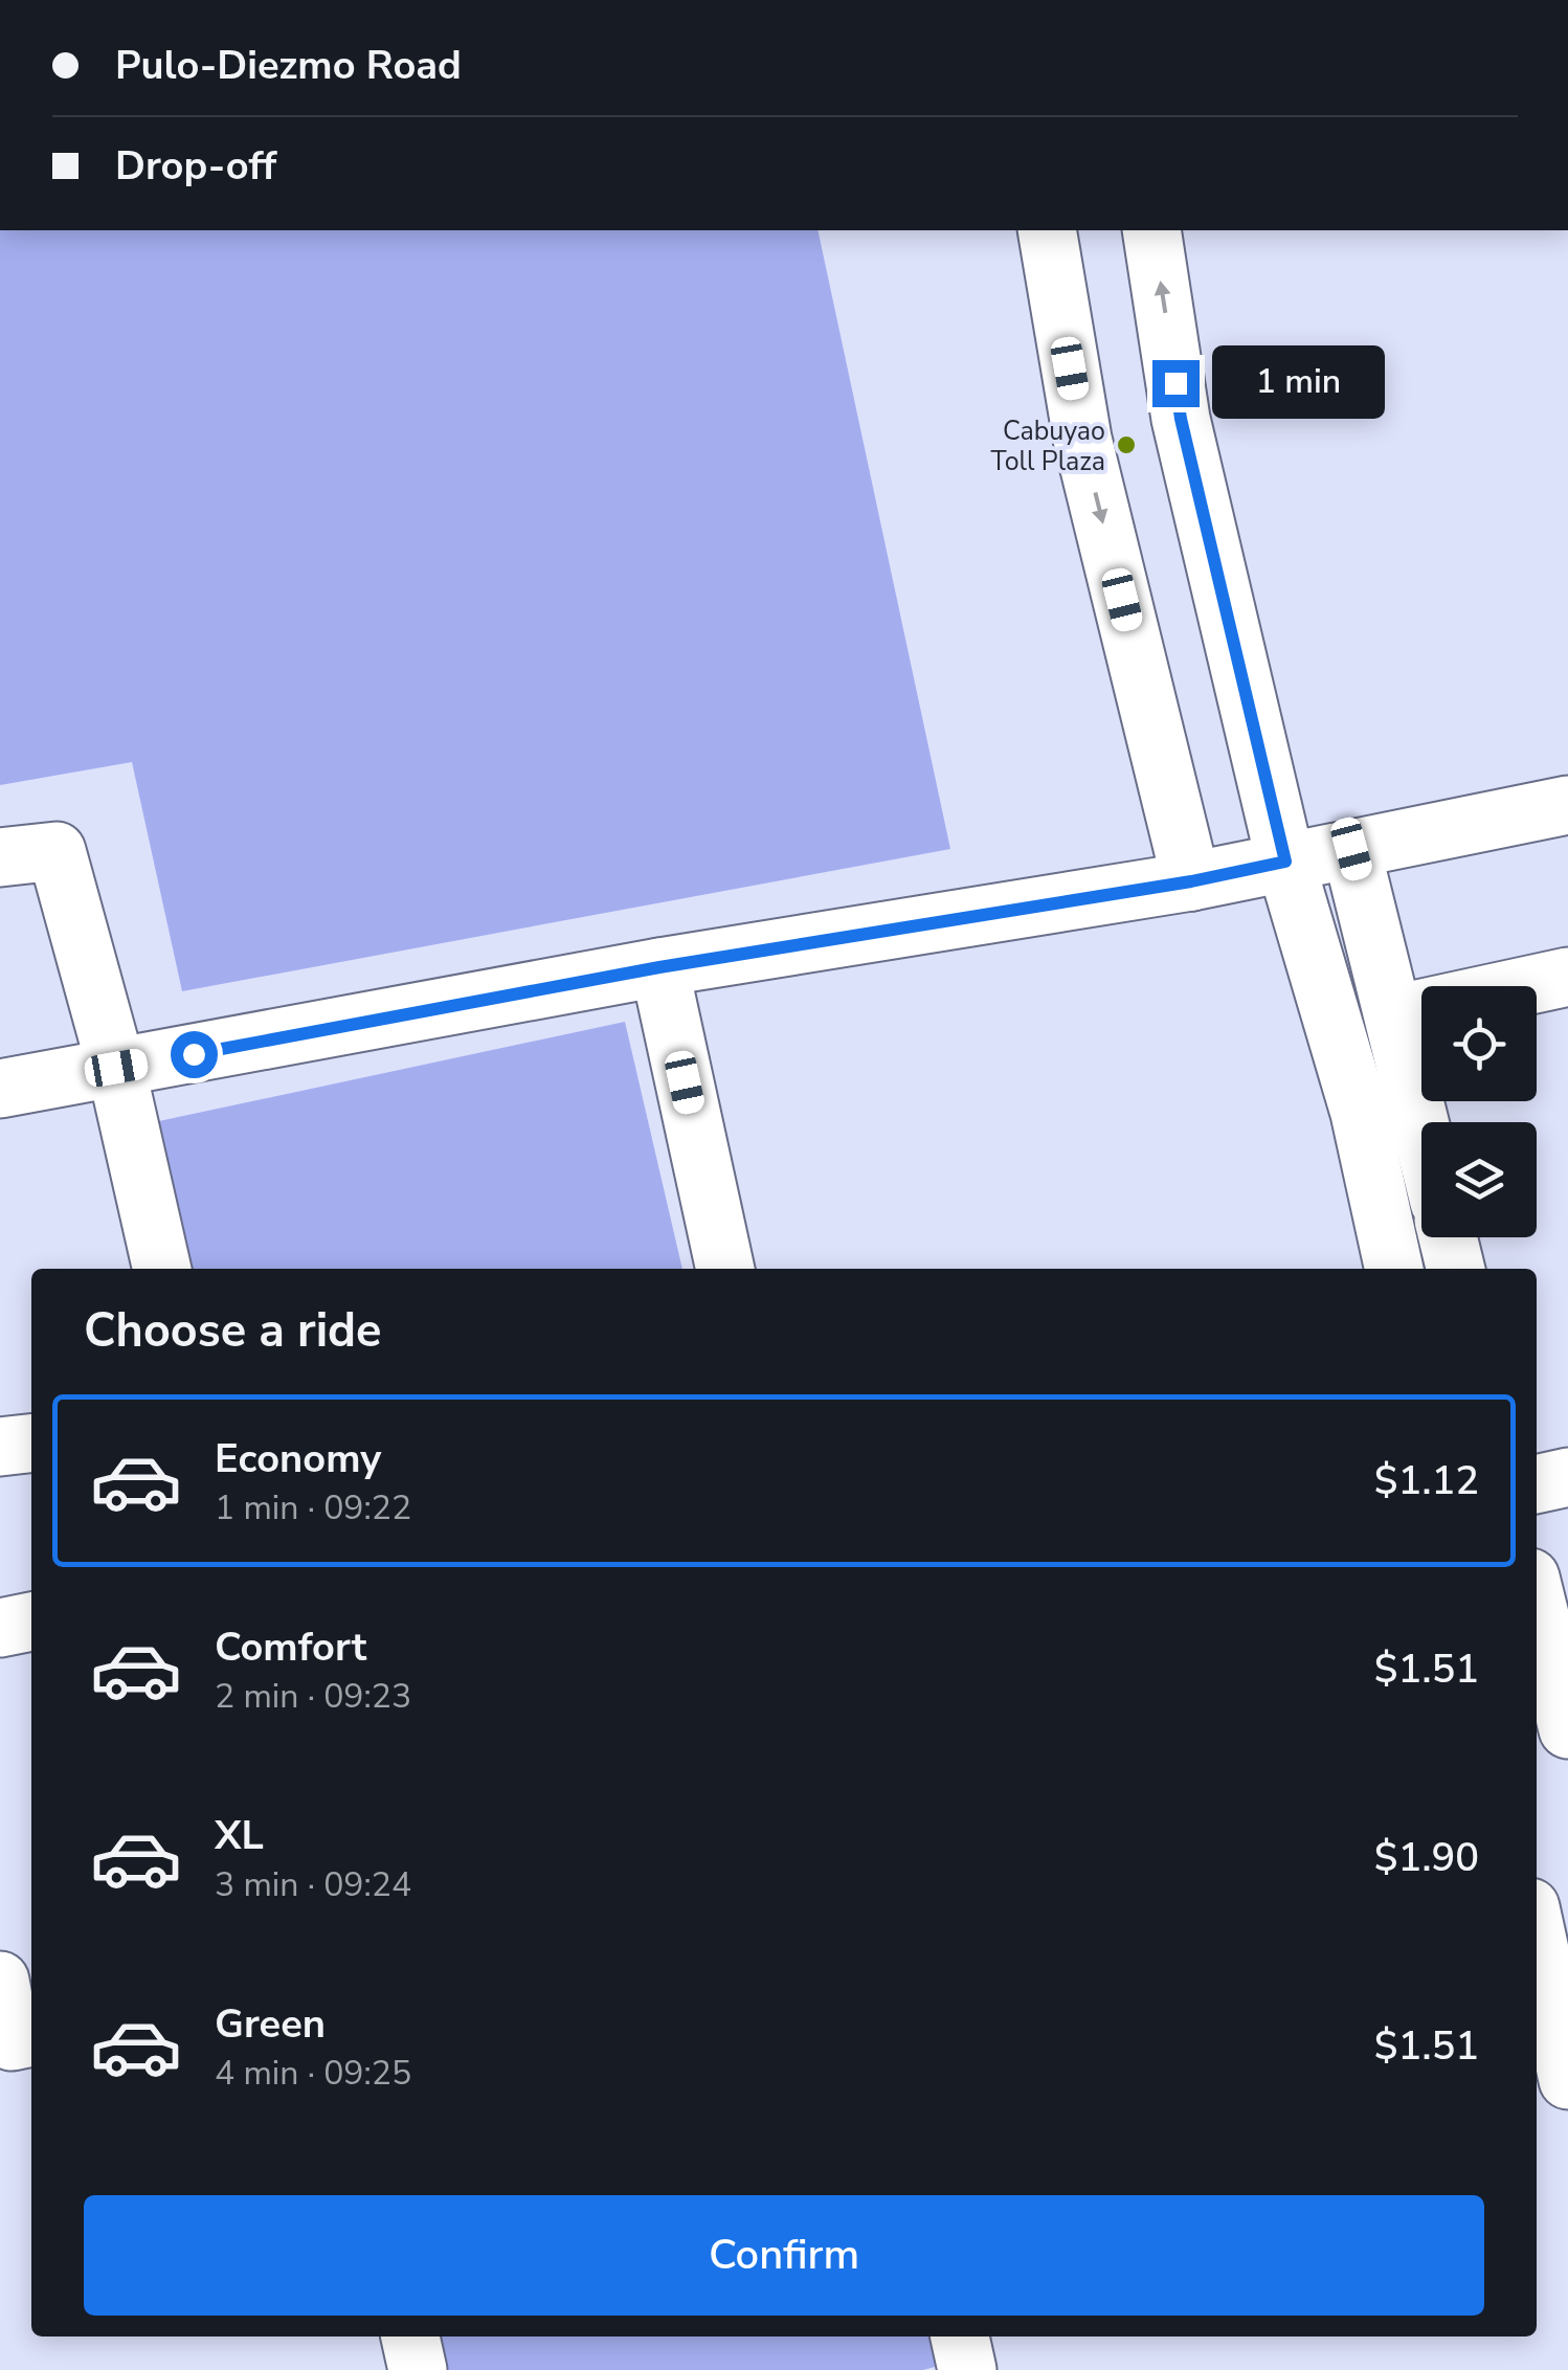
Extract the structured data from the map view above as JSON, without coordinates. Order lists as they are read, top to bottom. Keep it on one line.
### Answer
{"places":["Cabuyao Toll Plaza"],"page":{"banner":["Pulo-Diezmo Road","Drop-off"],"bubble":"1 min","heading":"Choose a ride","list":[{"name":"Economy","note":"1 min · 09:22","value":"$1.12"},{"name":"Comfort","note":"2 min · 09:23","value":"$1.51"},{"name":"XL","note":"3 min · 09:24","value":"$1.90"},{"name":"Green","note":"4 min · 09:25","value":"$1.51"}],"buttons":"Confirm"}}
